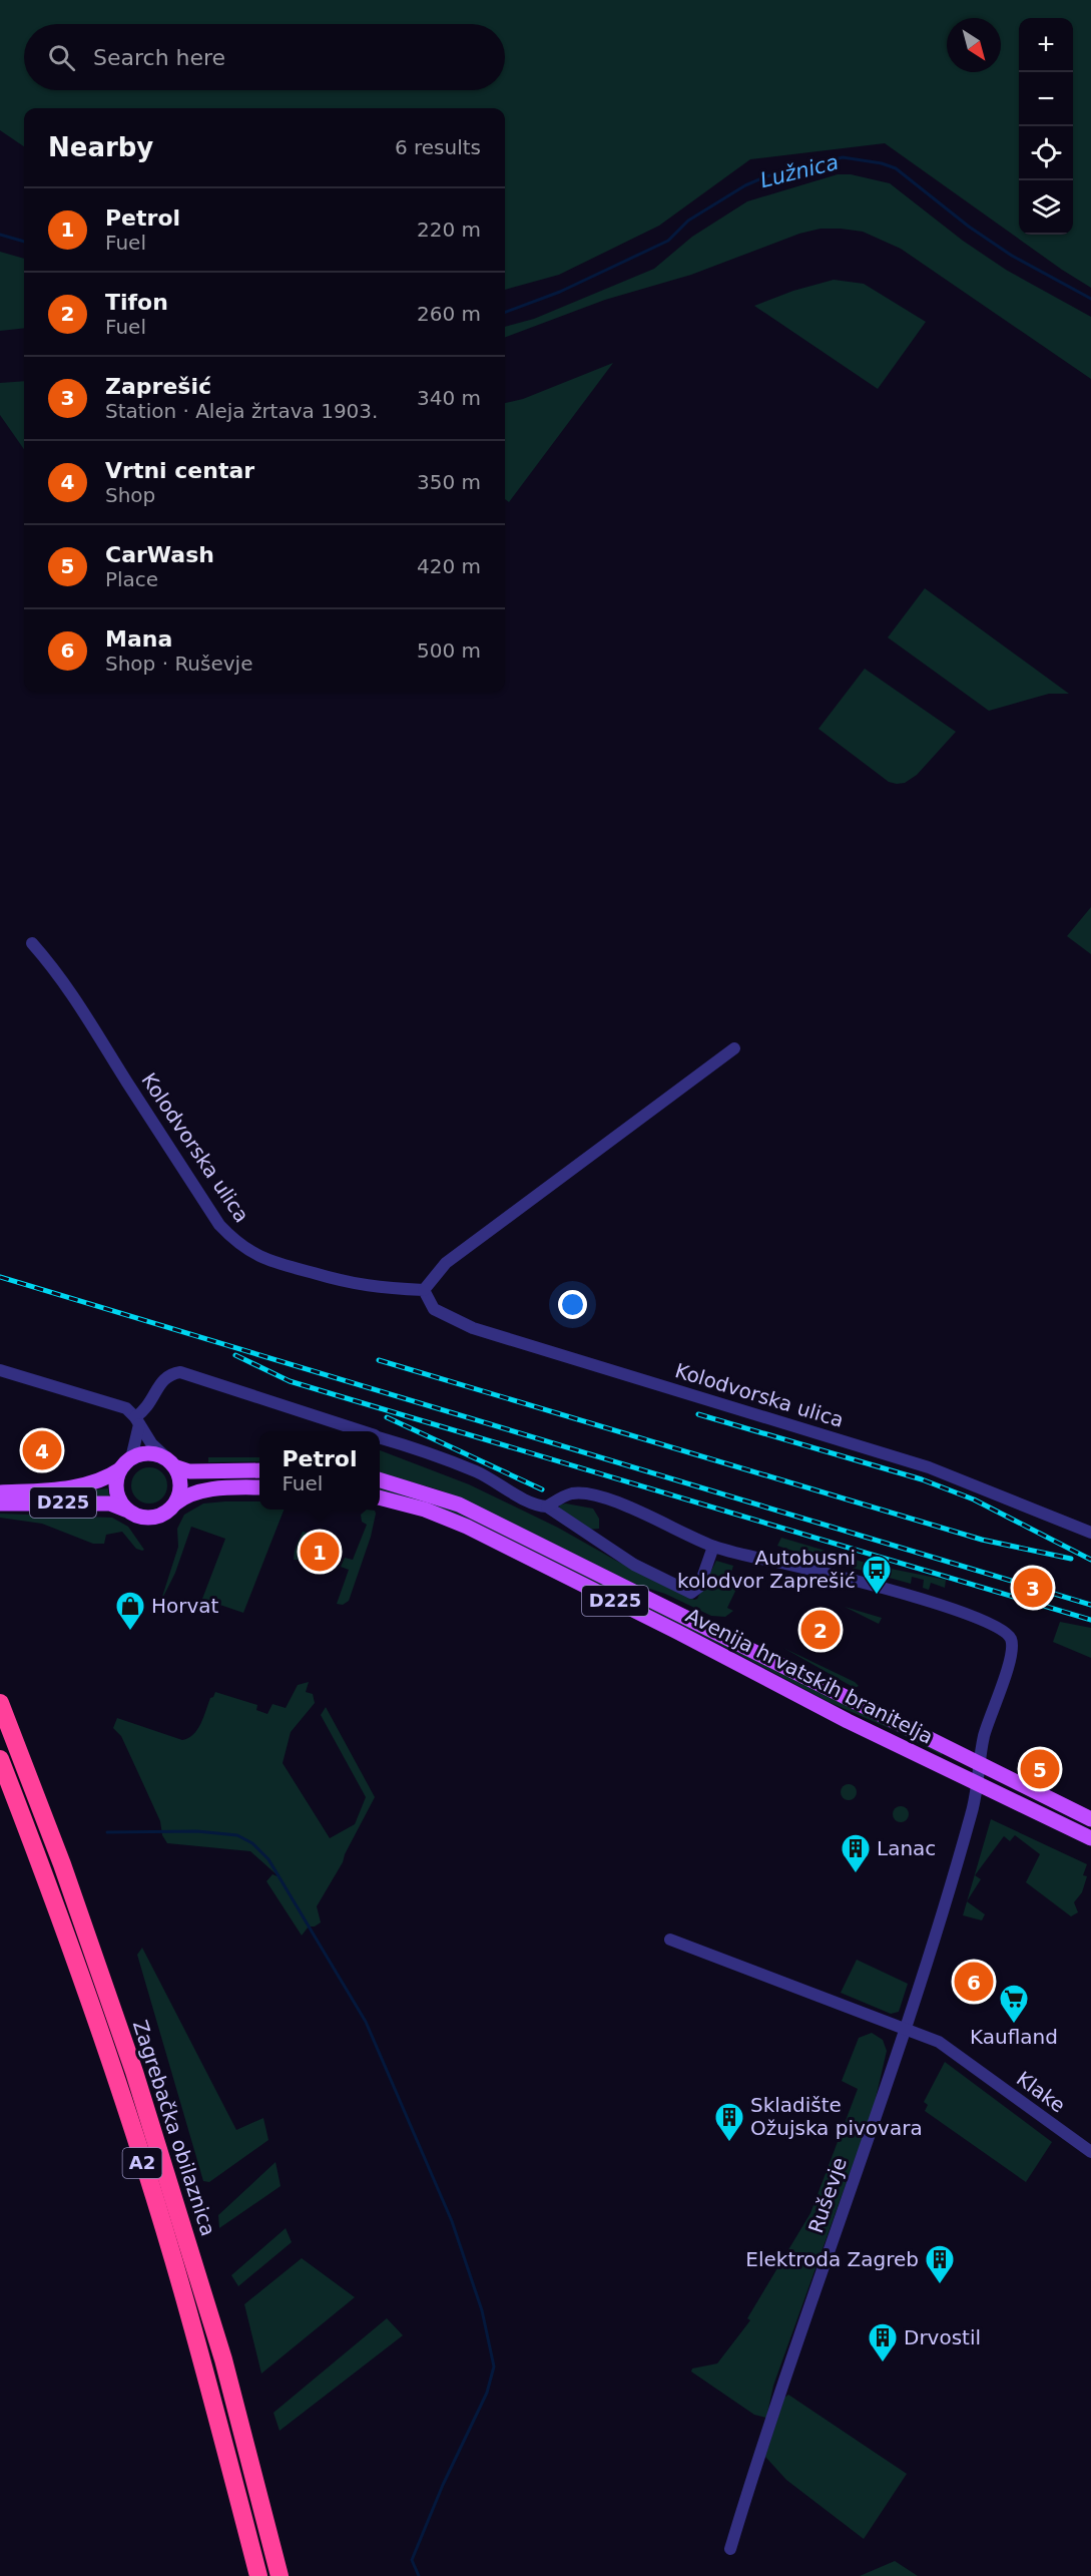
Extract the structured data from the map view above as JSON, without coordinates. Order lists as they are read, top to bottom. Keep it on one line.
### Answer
{"streets":{"highway":["Zagrebačka obilaznica","A2"],"main road":["D225","Avenija hrvatskih branitelja"],"street":["Kolodvorska ulica","Klake","Ruševje"]},"crossings":[["Avenija hrvatskih branitelja","Ruševje"],["Klake","Ruševje"]],"water":["Lužnica"],"places":{"bus stop":["Autobusni kolodvor Zaprešić"],"shop":["Horvat"],"building":["Lanac","Skladište Ožujska pivovara","Elektroda Zagreb","Drvostil"],"supermarket":["Kaufland"]},"north":"bottom right","page":{"map_buttons":["+","−"],"search":"Search here","heading":["Nearby","6 results"],"list":[{"mark":"1","name":"Petrol","note":"Fuel","value":"220 m"},{"mark":"2","name":"Tifon","note":"Fuel","value":"260 m"},{"mark":"3","name":"Zaprešić","note":"Station · Aleja žrtava 1903.","value":"340 m"},{"mark":"4","name":"Vrtni centar","note":"Shop","value":"350 m"},{"mark":"5","name":"CarWash","note":"Place","value":"420 m"},{"mark":"6","name":"Mana","note":"Shop · Ruševje","value":"500 m"}],"pins":["4","1","3","2","5","6"],"popup":["Petrol","Fuel"]}}
